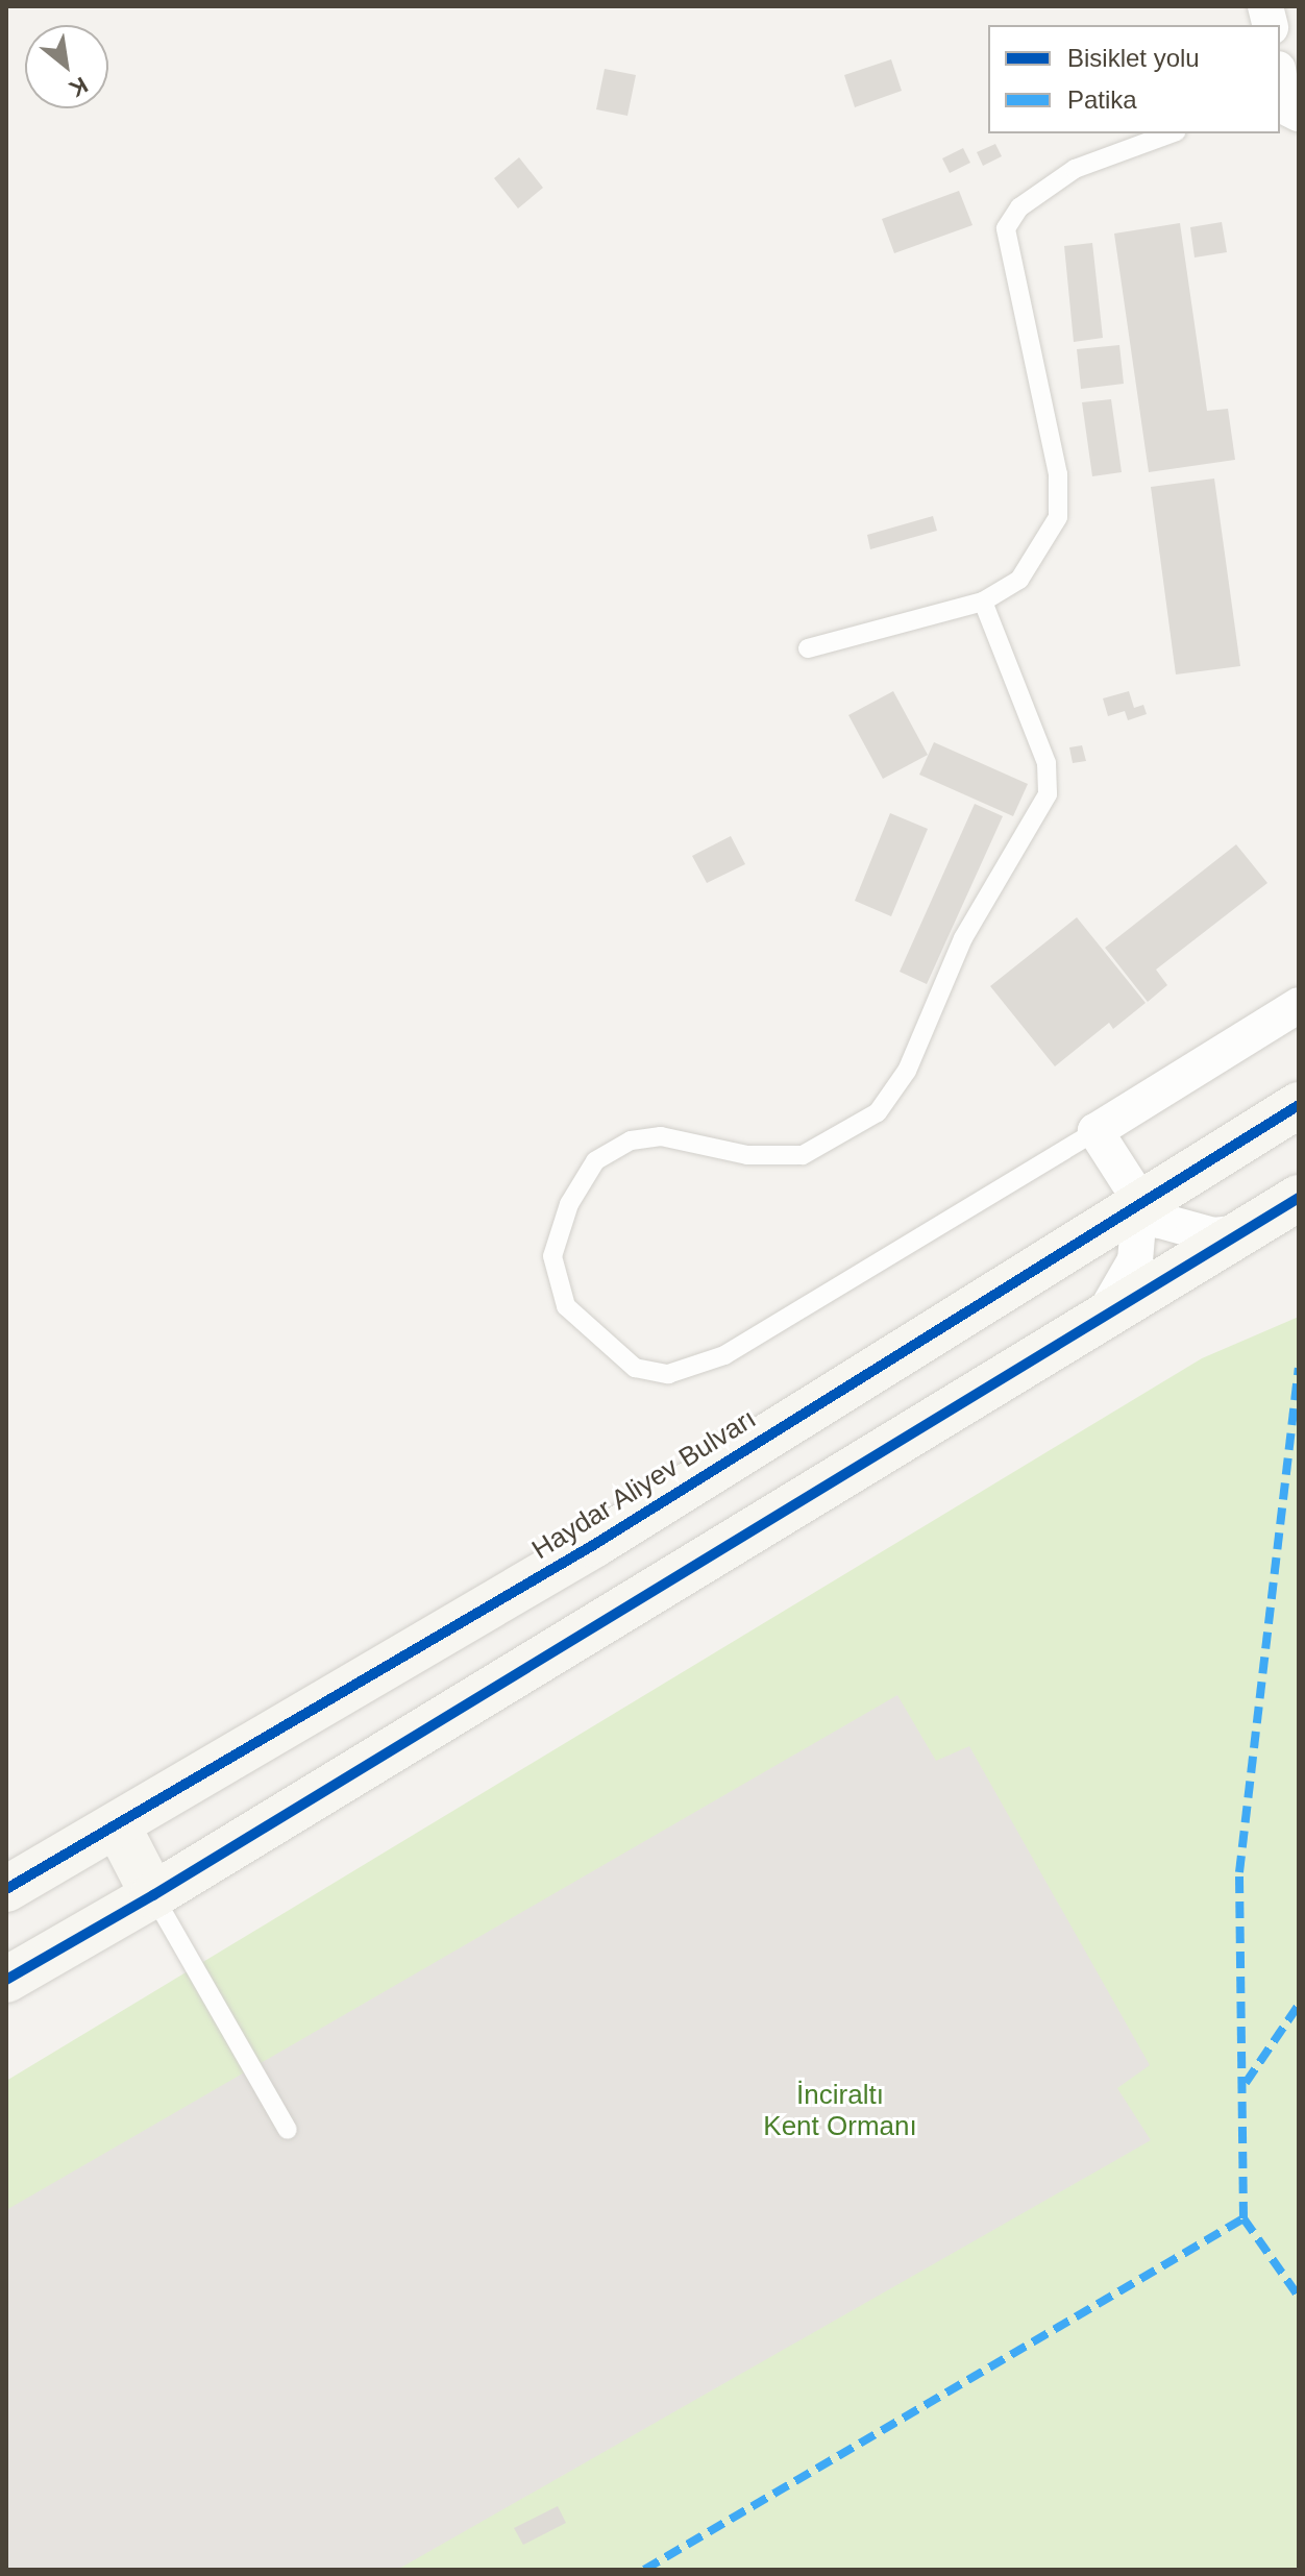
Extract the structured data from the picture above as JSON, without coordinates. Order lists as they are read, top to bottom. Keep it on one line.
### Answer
{"streets":{"main road":["Haydar Aliyev Bulvarı"]},"parks":["İnciraltı Kent Ormanı"],"legend":["Bisiklet yolu","Patika"],"north":"bottom right"}
